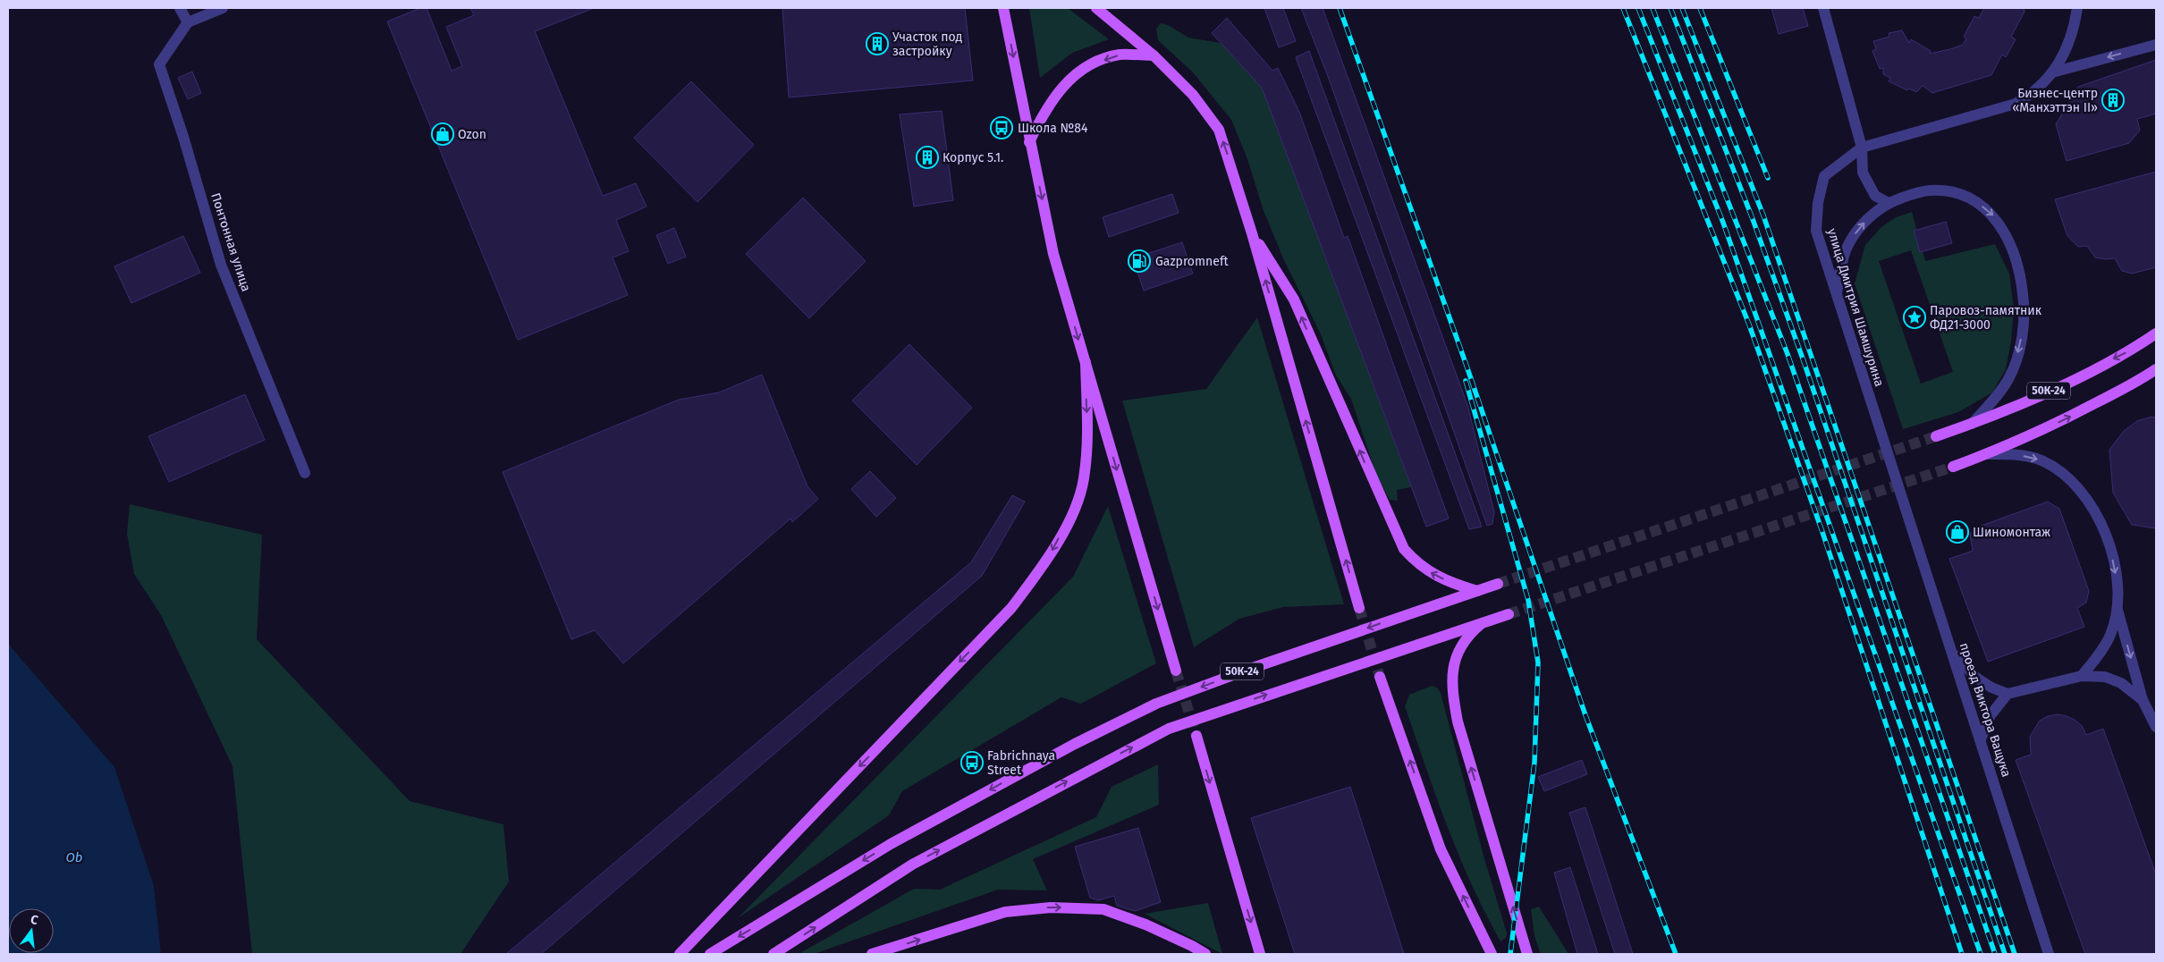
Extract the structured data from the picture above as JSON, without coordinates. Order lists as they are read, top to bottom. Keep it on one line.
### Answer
{"streets":{"main road":["50К-24"],"street":["Понтонная улица","улица Дмитрия Шамшурина","проезд Виктора Ващука"]},"crossings":[["улица Дмитрия Шамшурина","проезд Виктора Ващука"]],"water":["Ob"],"places":{"building":["Участок под застройку","Бизнес-центр «Манхэттэн II»","Корпус 5.1."],"bus stop":["Школа №84","Fabrichnaya Street"],"shop":["Ozon","Шиномонтаж"],"fuel station":["Gazpromneft"],"place":["Паровоз-памятник ФД21-3000"]},"north":"top"}
